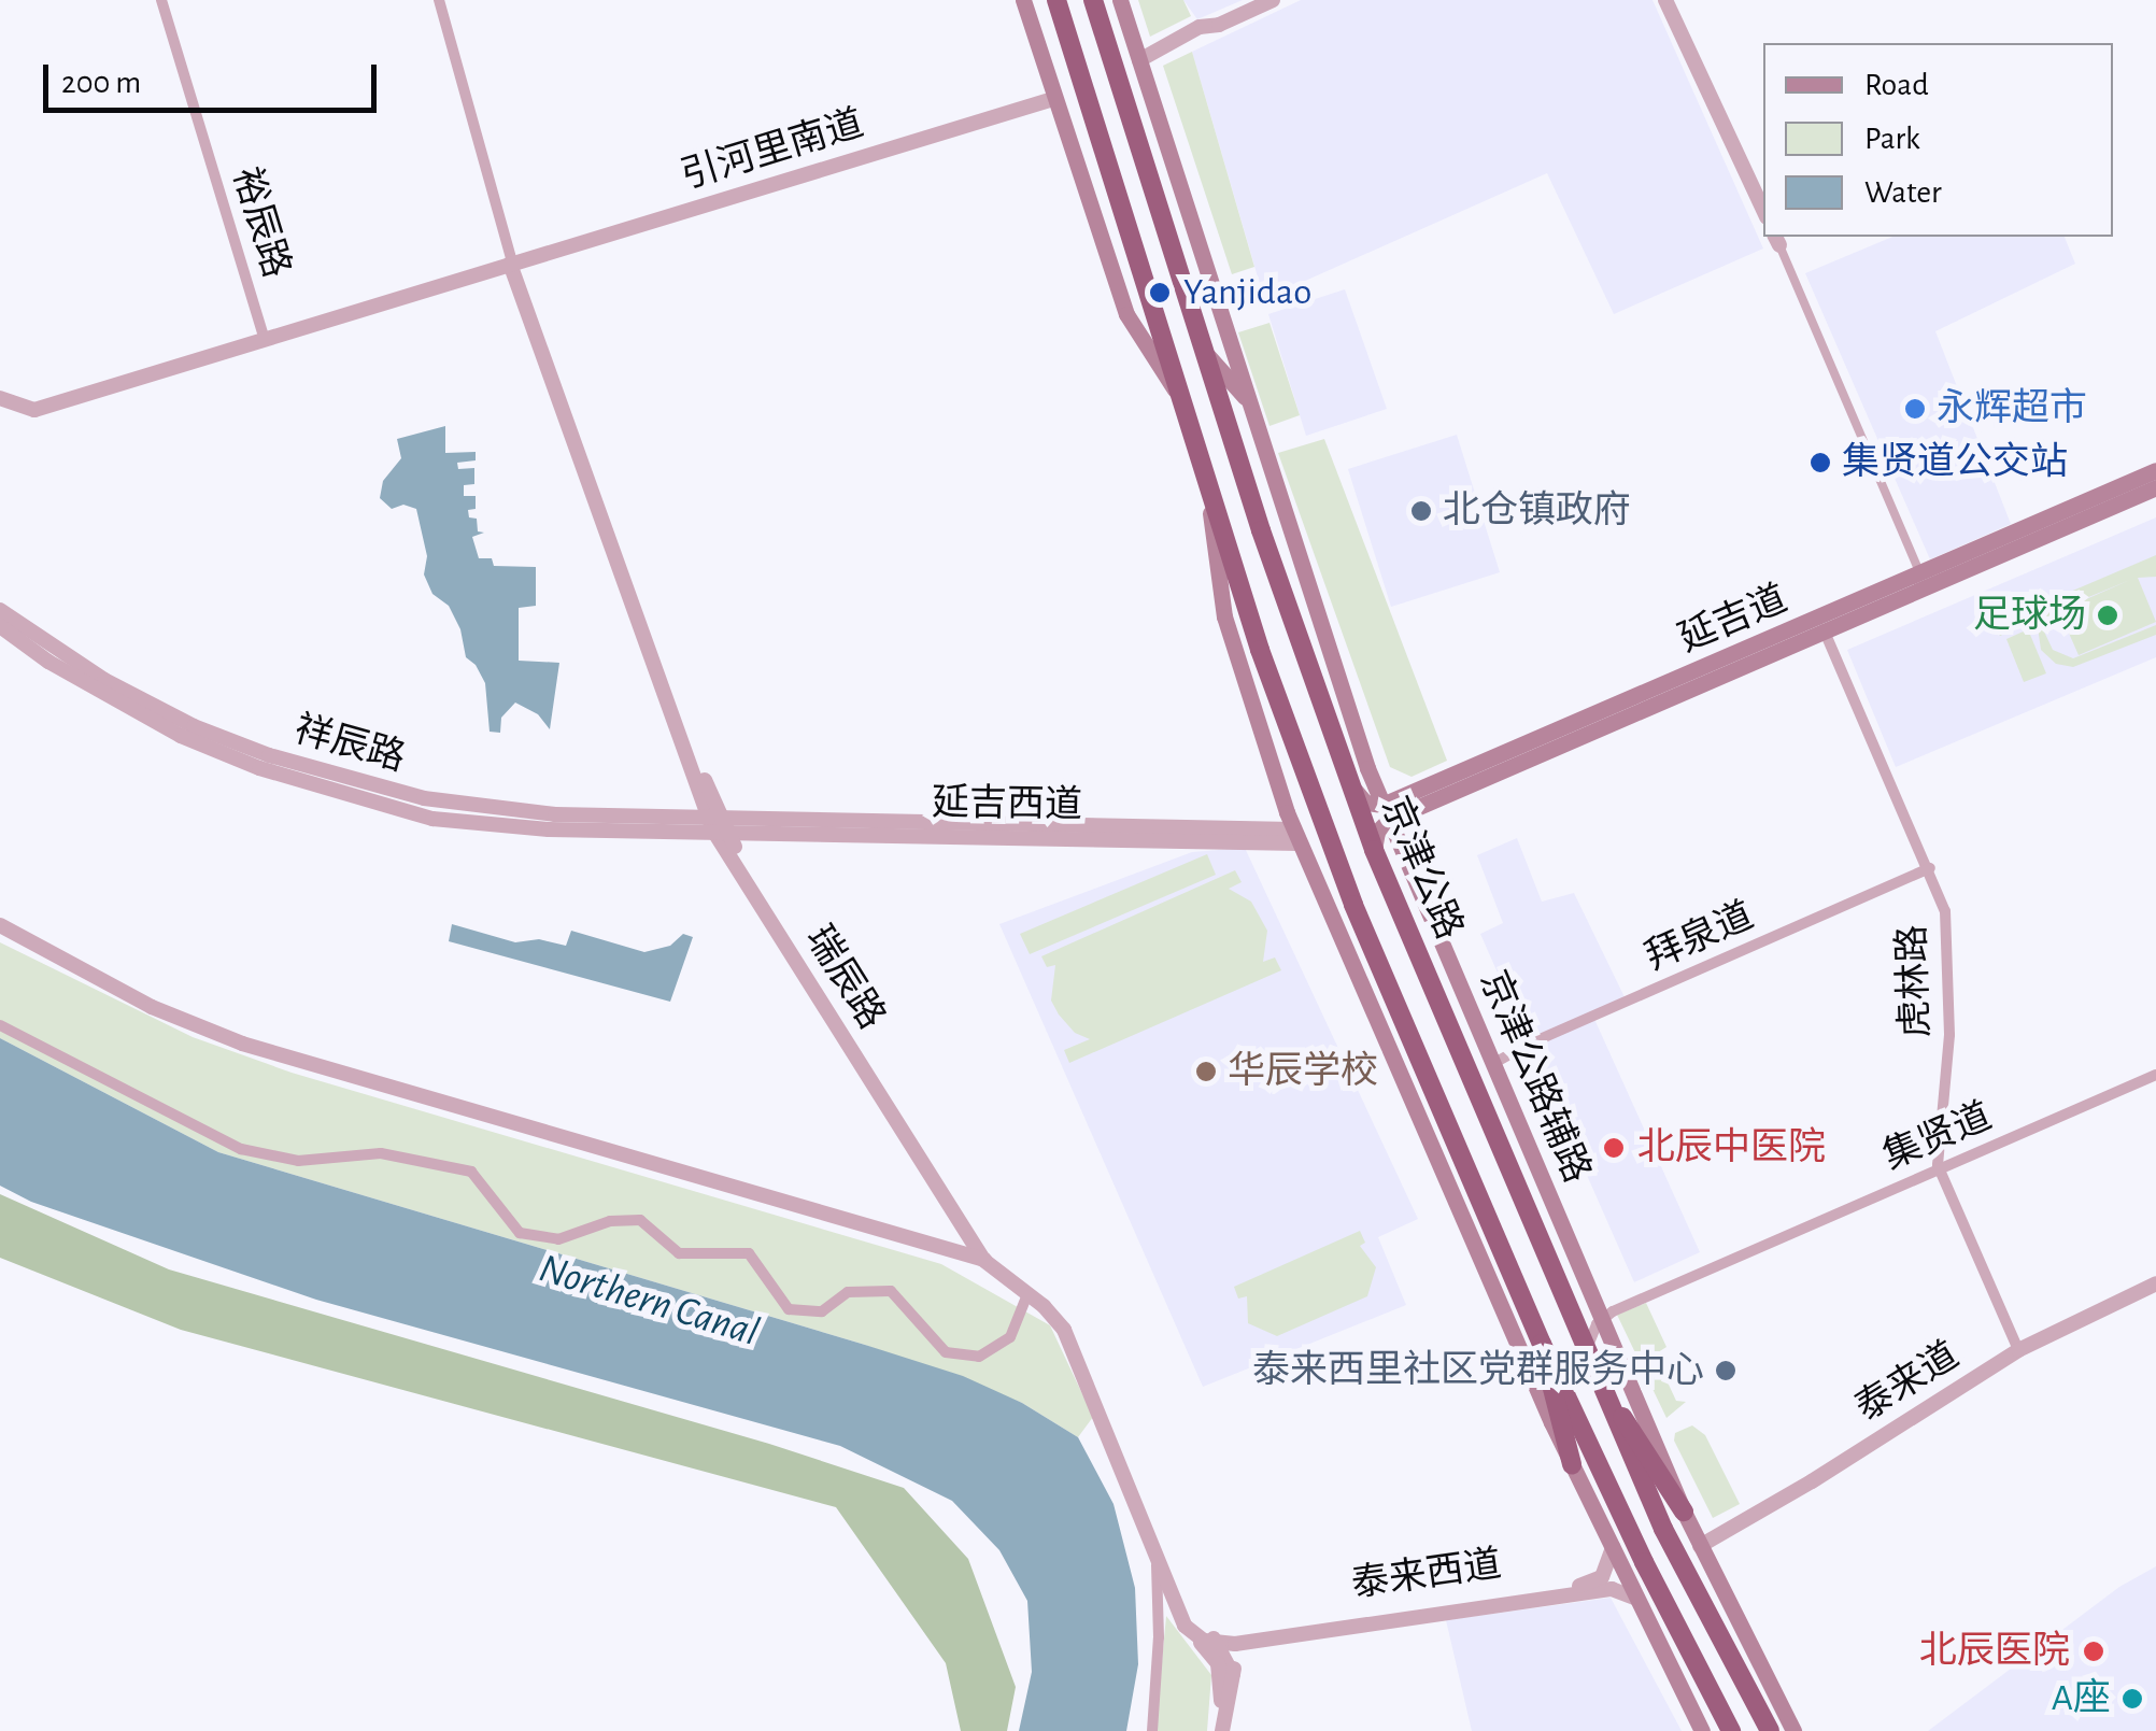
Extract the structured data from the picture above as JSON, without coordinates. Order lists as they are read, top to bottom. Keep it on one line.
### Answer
{"streets":{"highway":["京津公路"],"main road":["延吉道","京津公路辅路"],"street":["引河里南道","裕辰路","祥辰路","延吉西道","拜泉道","瑞辰路","虎林路","集贤道","泰来道","泰来西道"]},"crossings":[["引河里南道","裕辰路"],["引河里南道","瑞辰路"],["延吉道","虎林路"],["延吉道","京津公路辅路"],["祥辰路","延吉西道"],["祥辰路","瑞辰路"],["延吉西道","瑞辰路"],["拜泉道","虎林路"],["拜泉道","京津公路辅路"],["虎林路","集贤道"],["虎林路","泰来道"],["京津公路辅路","集贤道"],["京津公路辅路","泰来道"]],"water":["Northern Canal"],"places":["Yanjidao","永辉超市","集贤道公交站","北仓镇政府","足球场","华辰学校","北辰中医院","泰来西里社区党群服务中心","北辰医院","A座"],"legend":["Road","Park","Water"],"scale_bar":"200 m"}
